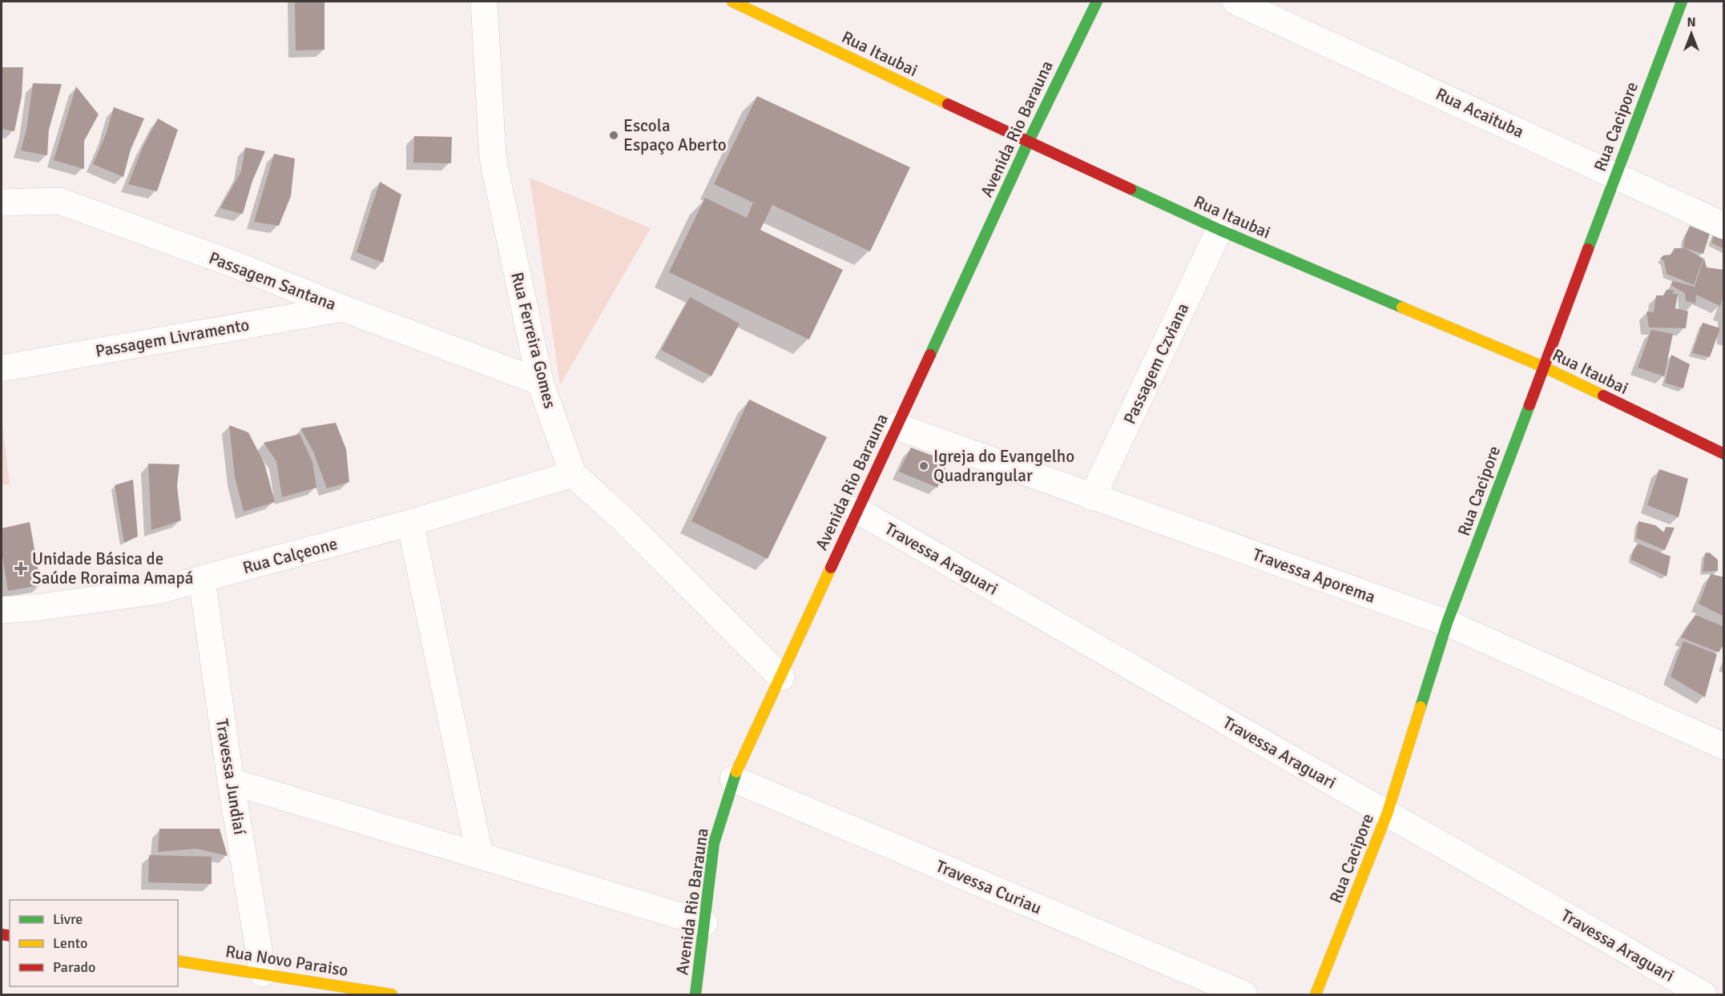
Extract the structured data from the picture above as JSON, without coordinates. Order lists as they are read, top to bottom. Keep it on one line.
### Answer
{"streets":{"street":["Rua Itaubai","Rua Acaituba","Rua Cacipore","Avenida Rio Barauna","Passagem Santana","Passagem Livramento","Rua Ferreira Gomes","Passagem Czviana","Rua Calçeone","Travessa Araguari","Travessa Aporema","Travessa Jundiaí","Travessa Curiau","Rua Novo Paraiso"]},"crossings":[["Rua Itaubai","Rua Cacipore"],["Rua Itaubai","Avenida Rio Barauna"],["Rua Itaubai","Passagem Czviana"],["Rua Acaituba","Rua Cacipore"],["Rua Cacipore","Travessa Araguari"],["Rua Cacipore","Travessa Aporema"],["Avenida Rio Barauna","Rua Ferreira Gomes"],["Avenida Rio Barauna","Travessa Araguari"],["Avenida Rio Barauna","Travessa Aporema"],["Avenida Rio Barauna","Travessa Curiau"],["Passagem Santana","Passagem Livramento"],["Passagem Santana","Rua Ferreira Gomes"],["Rua Ferreira Gomes","Rua Calçeone"],["Passagem Czviana","Travessa Aporema"],["Rua Calçeone","Travessa Jundiaí"],["Travessa Jundiaí","Rua Novo Paraiso"]],"places":{"other":["Escola Espaço Aberto","Igreja do Evangelho Quadrangular"],"health":["Unidade Básica de Saúde Roraima Amapá"]},"legend":["Livre","Lento","Parado"],"north":"top"}
